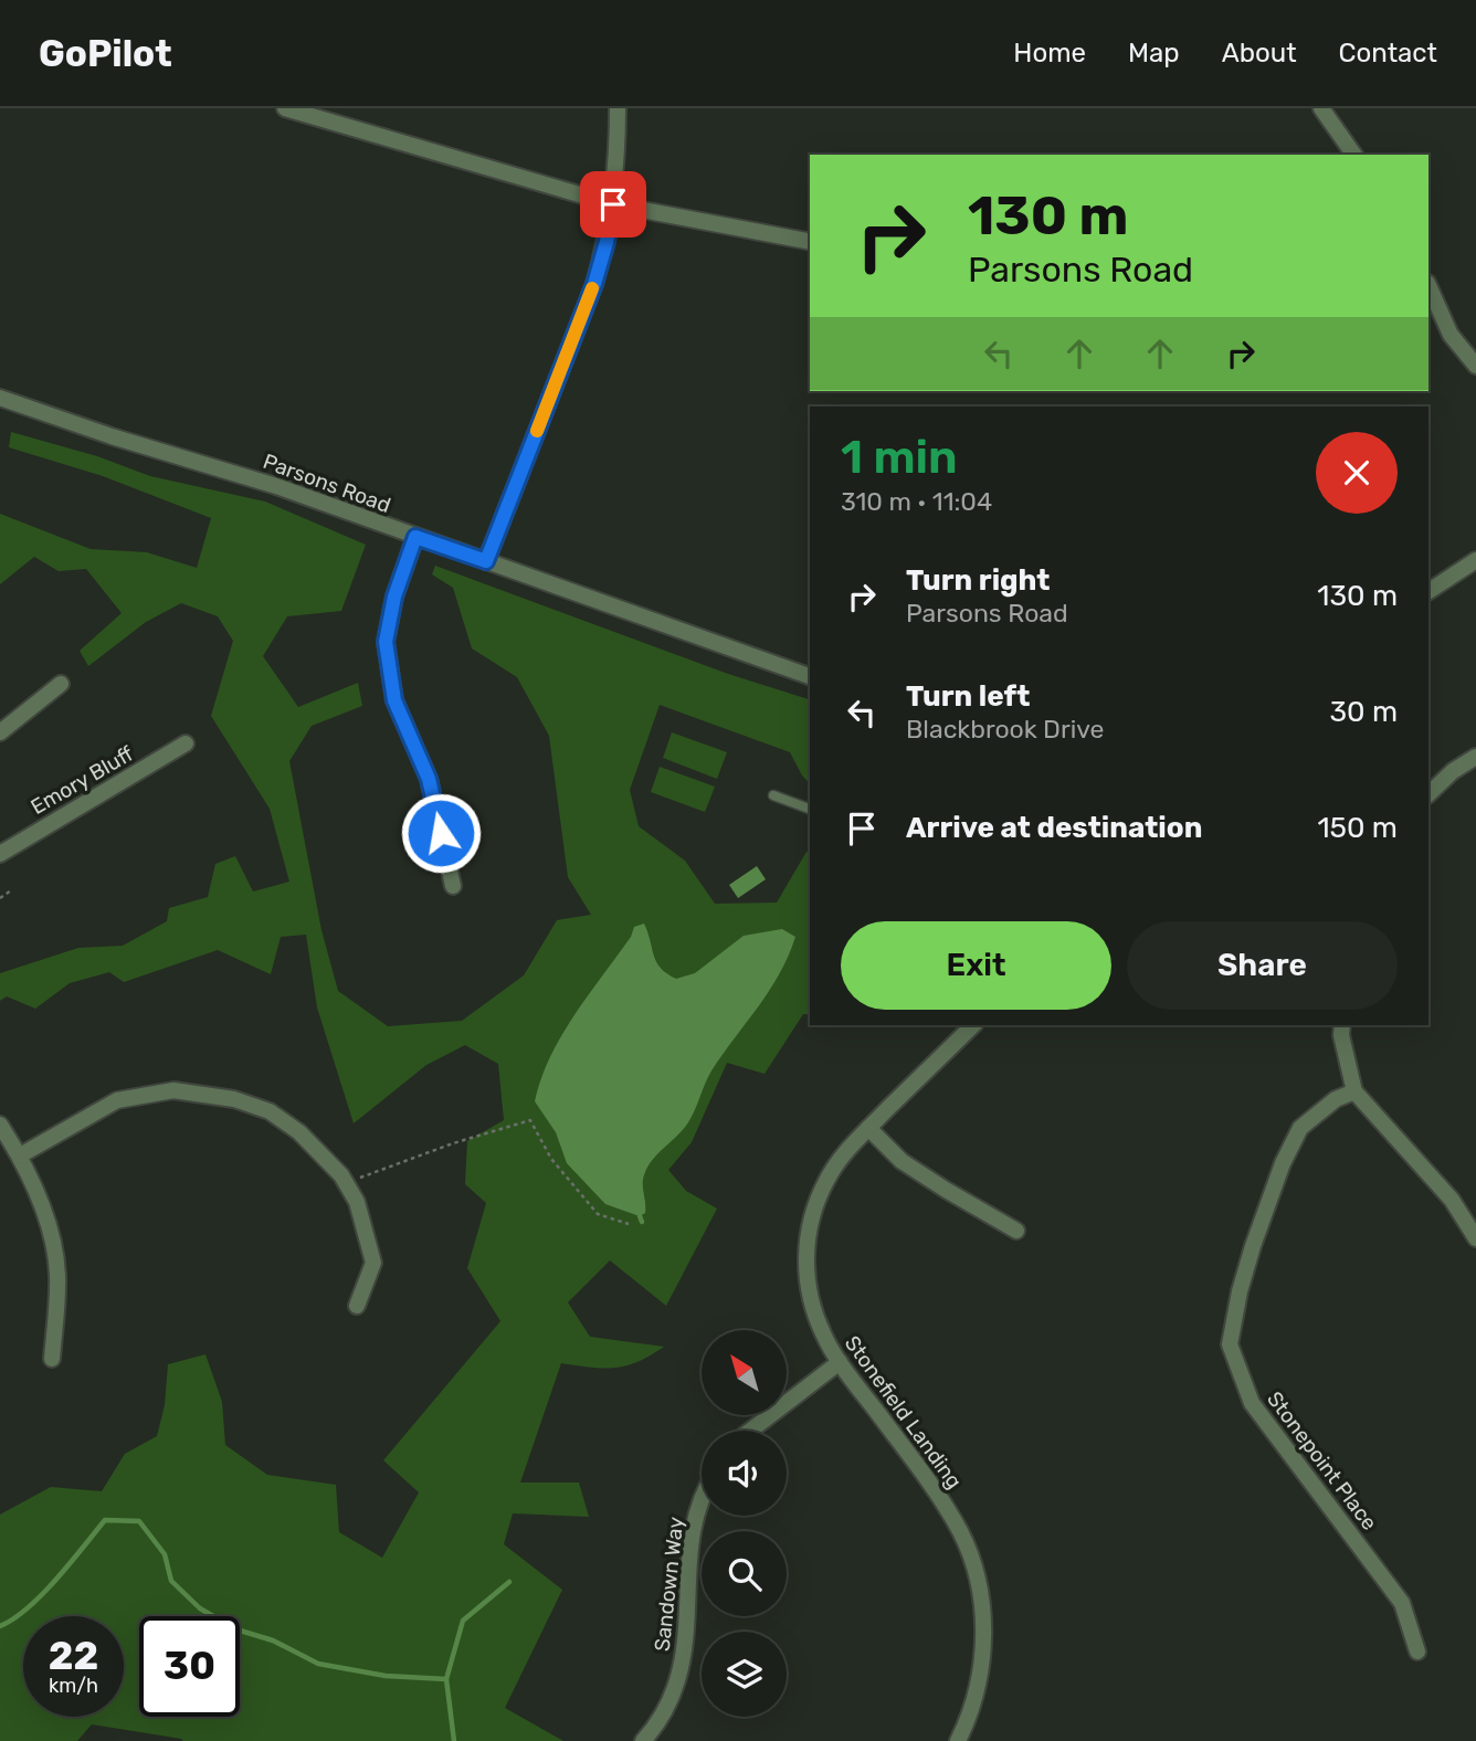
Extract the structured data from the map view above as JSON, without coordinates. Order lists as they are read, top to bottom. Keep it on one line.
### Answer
{"streets":{"street":["Parsons Road","Emory Bluff","Stonefield Landing","Stonepoint Place","Sandown Way"]},"north":"top left","page":{"header":"GoPilot","nav":["Home","Map","About","Contact"],"turn":["130 m","Parsons Road"],"heading":["1 min","310 m · 11:04"],"list":[{"name":"Turn right","note":"Parsons Road","value":"130 m"},{"name":"Turn left","note":"Blackbrook Drive","value":"30 m"},{"name":"Arrive at destination","value":"150 m"}],"buttons":["Exit","Share"],"speed":"22 km/h","limit":"30"}}
